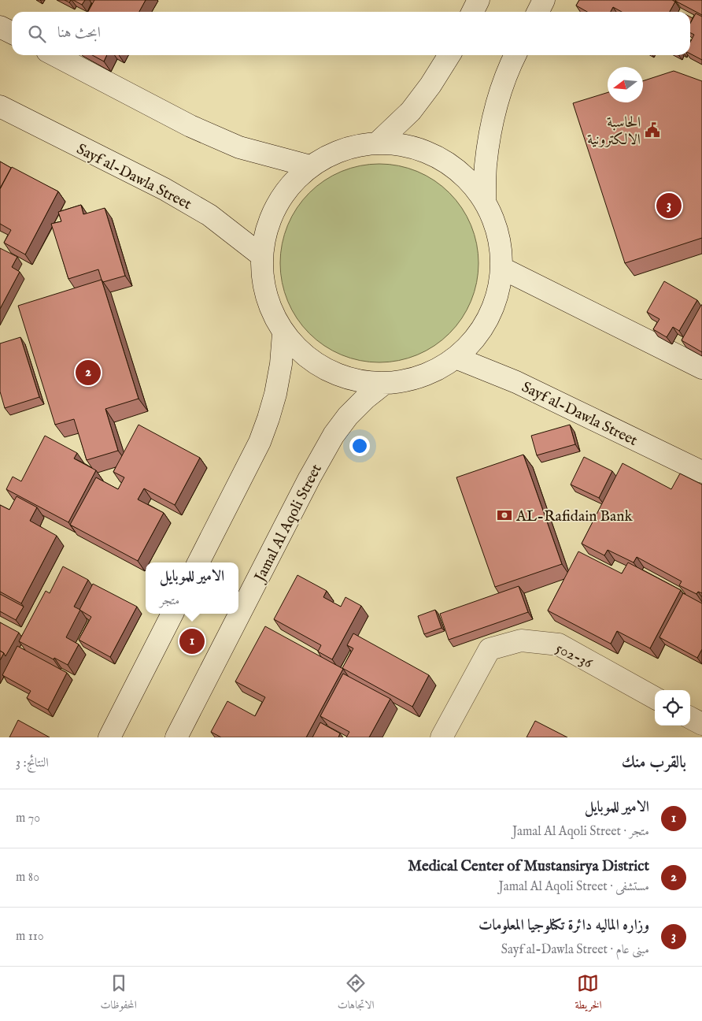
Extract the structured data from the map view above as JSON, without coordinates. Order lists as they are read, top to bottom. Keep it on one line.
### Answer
{"streets":{"street":["Sayf al-Dawla Street","Jamal Al Aqoli Street","502-36"]},"places":{"public building":["الحاسبة الالكترونية"],"bank":["AL-Rafidain Bank"]},"north":"left","page":{"search":"ابحث هنا","pins":["3","2","1"],"popup":["الامير للموبايل","متجر"],"heading":["بالقرب منك","النتائج: 3"],"list":[{"mark":"1","name":"الامير للموبايل","note":"متجر · Jamal Al Aqoli Street","value":"70 m"},{"mark":"2","name":"Medical Center of Mustansirya District","note":"مستشفى · Jamal Al Aqoli Street","value":"80 m"},{"mark":"3","name":"وزاره الماليه دائرة تكنلوجيا المعلومات","note":"مبنى عام · Sayf al-Dawla Street","value":"110 m"}],"nav":["الخريطة","الاتجاهات","المحفوظات"]}}
